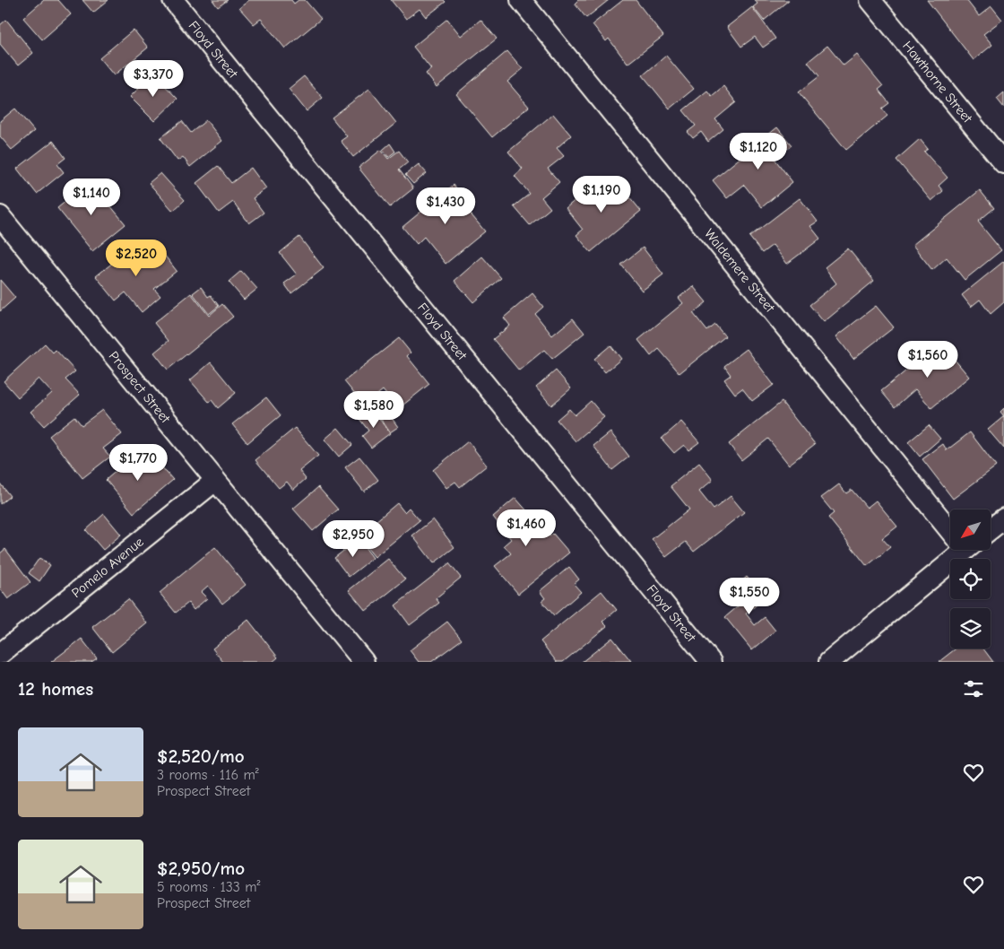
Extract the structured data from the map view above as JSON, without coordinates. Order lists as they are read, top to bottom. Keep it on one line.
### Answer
{"streets":{"street":["Floyd Street","Hawthorne Street","Waldemere Street","Prospect Street","Pomelo Avenue"]},"crossings":[["Prospect Street","Pomelo Avenue"]],"north":"bottom left","page":{"price":["$3,370","$1,120","$1,190","$1,140","$1,430","$2,520","$1,560","$1,580","$1,770","$1,460","$2,950","$1,550"],"heading":"12 homes","list":[{"name":"$2,520/mo","note":"3 rooms · 116 m² · Prospect Street"},{"name":"$2,950/mo","note":"5 rooms · 133 m² · Prospect Street"}]}}
